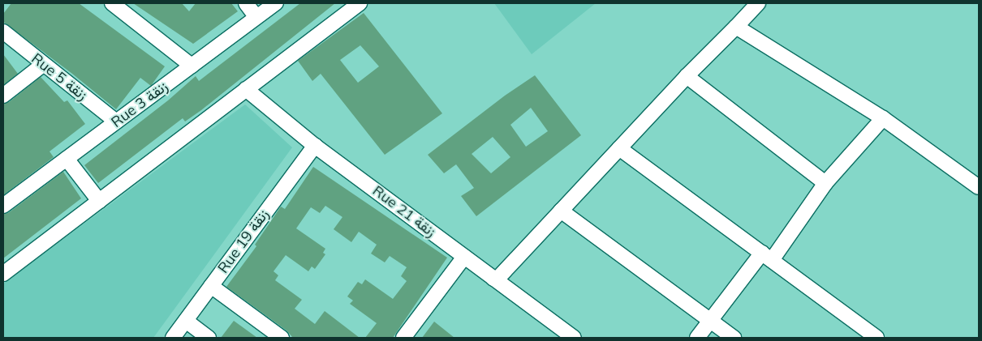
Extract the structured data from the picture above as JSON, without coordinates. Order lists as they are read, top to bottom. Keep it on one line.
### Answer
{"streets":{"street":["Rue 5 زنقة","Rue 3 زنقة","Rue 21 زنقة","Rue 19 زنقة"]},"crossings":[["Rue 5 زنقة","Rue 3 زنقة"],["Rue 21 زنقة","Rue 19 زنقة"]]}
